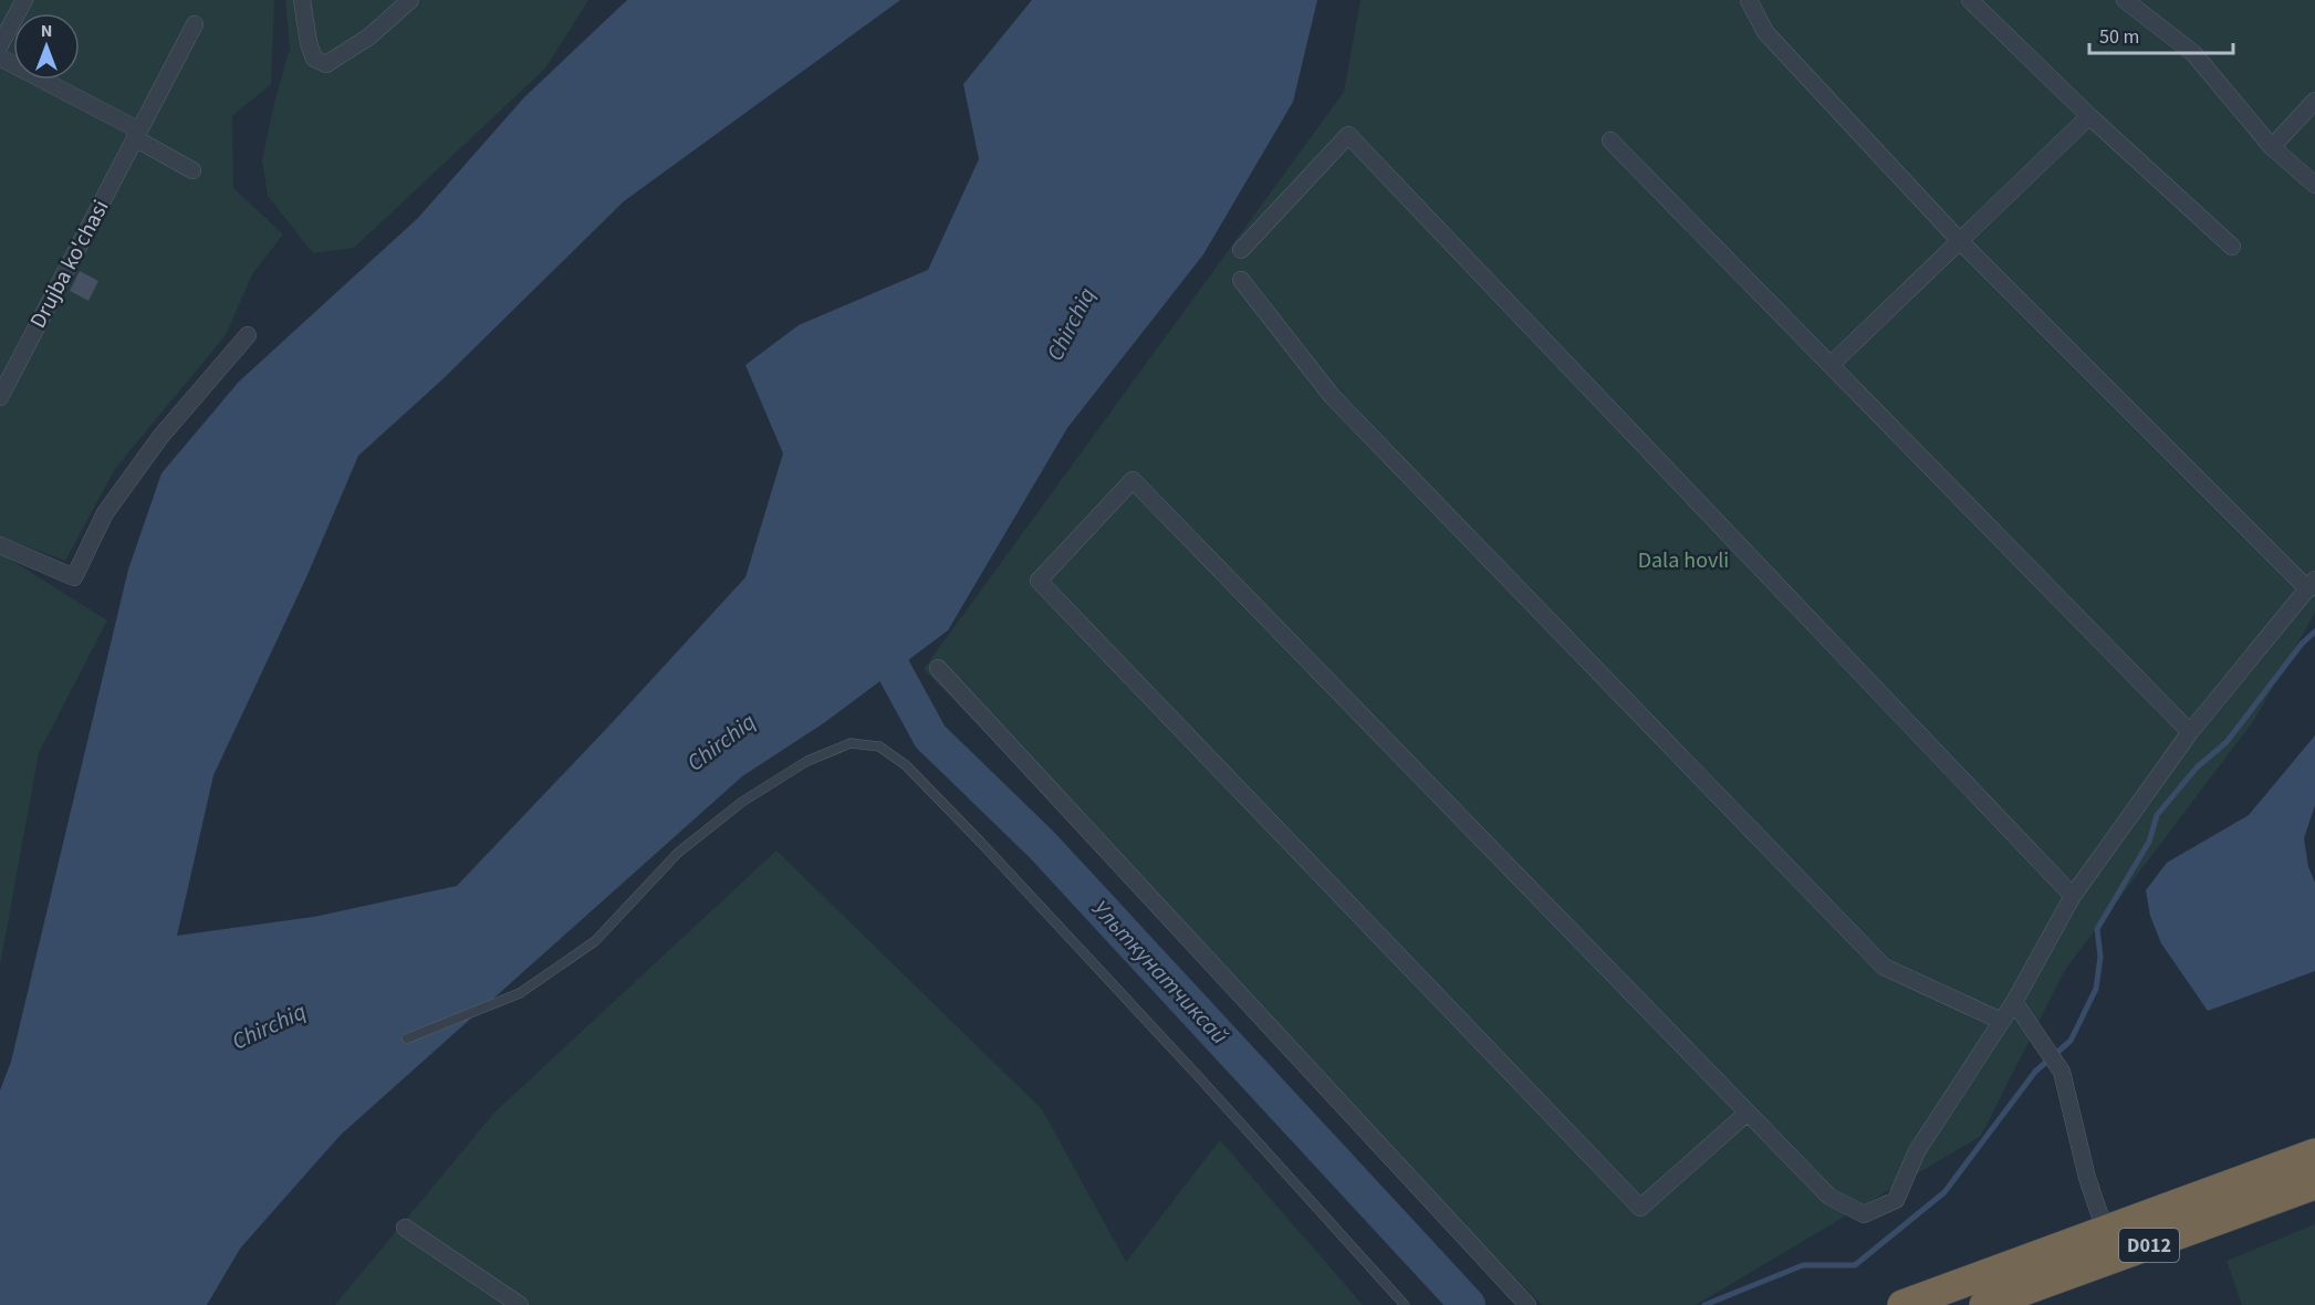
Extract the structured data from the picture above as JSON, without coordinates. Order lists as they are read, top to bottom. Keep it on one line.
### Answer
{"streets":{"highway":["D012"],"street":["Drujba ko'chasi"]},"water":["Chirchiq","Ульткунатчиксай"],"parks":["Dala hovli"],"scale_bar":"50 m","north":"top"}
